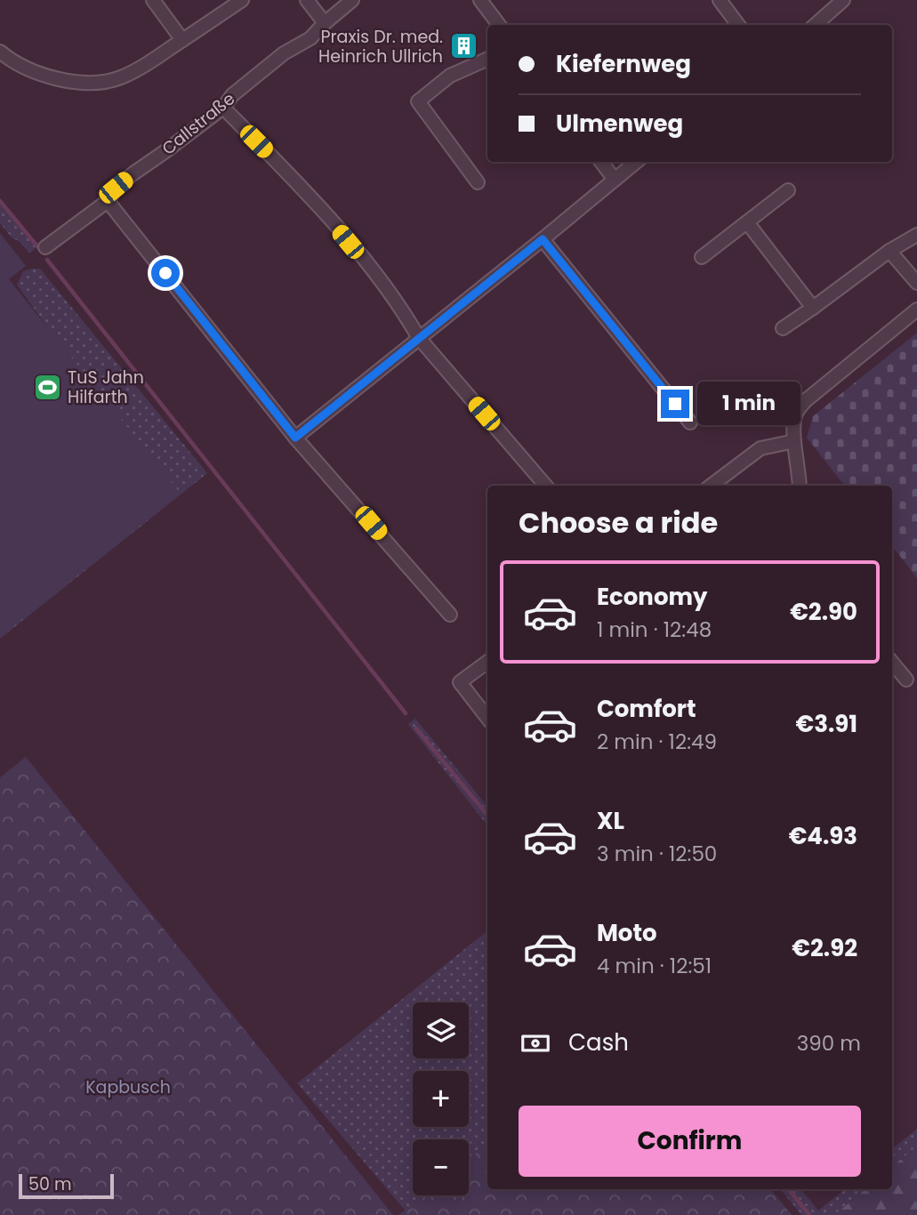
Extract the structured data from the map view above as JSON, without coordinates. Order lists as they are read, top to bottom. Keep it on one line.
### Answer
{"streets":{"street":["Callstraße"]},"parks":["Kapbusch"],"places":{"building":["Praxis Dr. med. Heinrich Ullrich"],"sports":["TuS Jahn Hilfarth"]},"scale_bar":"50 m","page":{"banner":["Kiefernweg","Ulmenweg"],"bubble":"1 min","heading":"Choose a ride","list":[{"name":"Economy","note":"1 min · 12:48","value":"€2.90"},{"name":"Comfort","note":"2 min · 12:49","value":"€3.91"},{"name":"XL","note":"3 min · 12:50","value":"€4.93"},{"name":"Moto","note":"4 min · 12:51","value":"€2.92"}],"map_buttons":["+","−"],"pay":["Cash","390 m"],"buttons":"Confirm","scale":"50 m"}}
